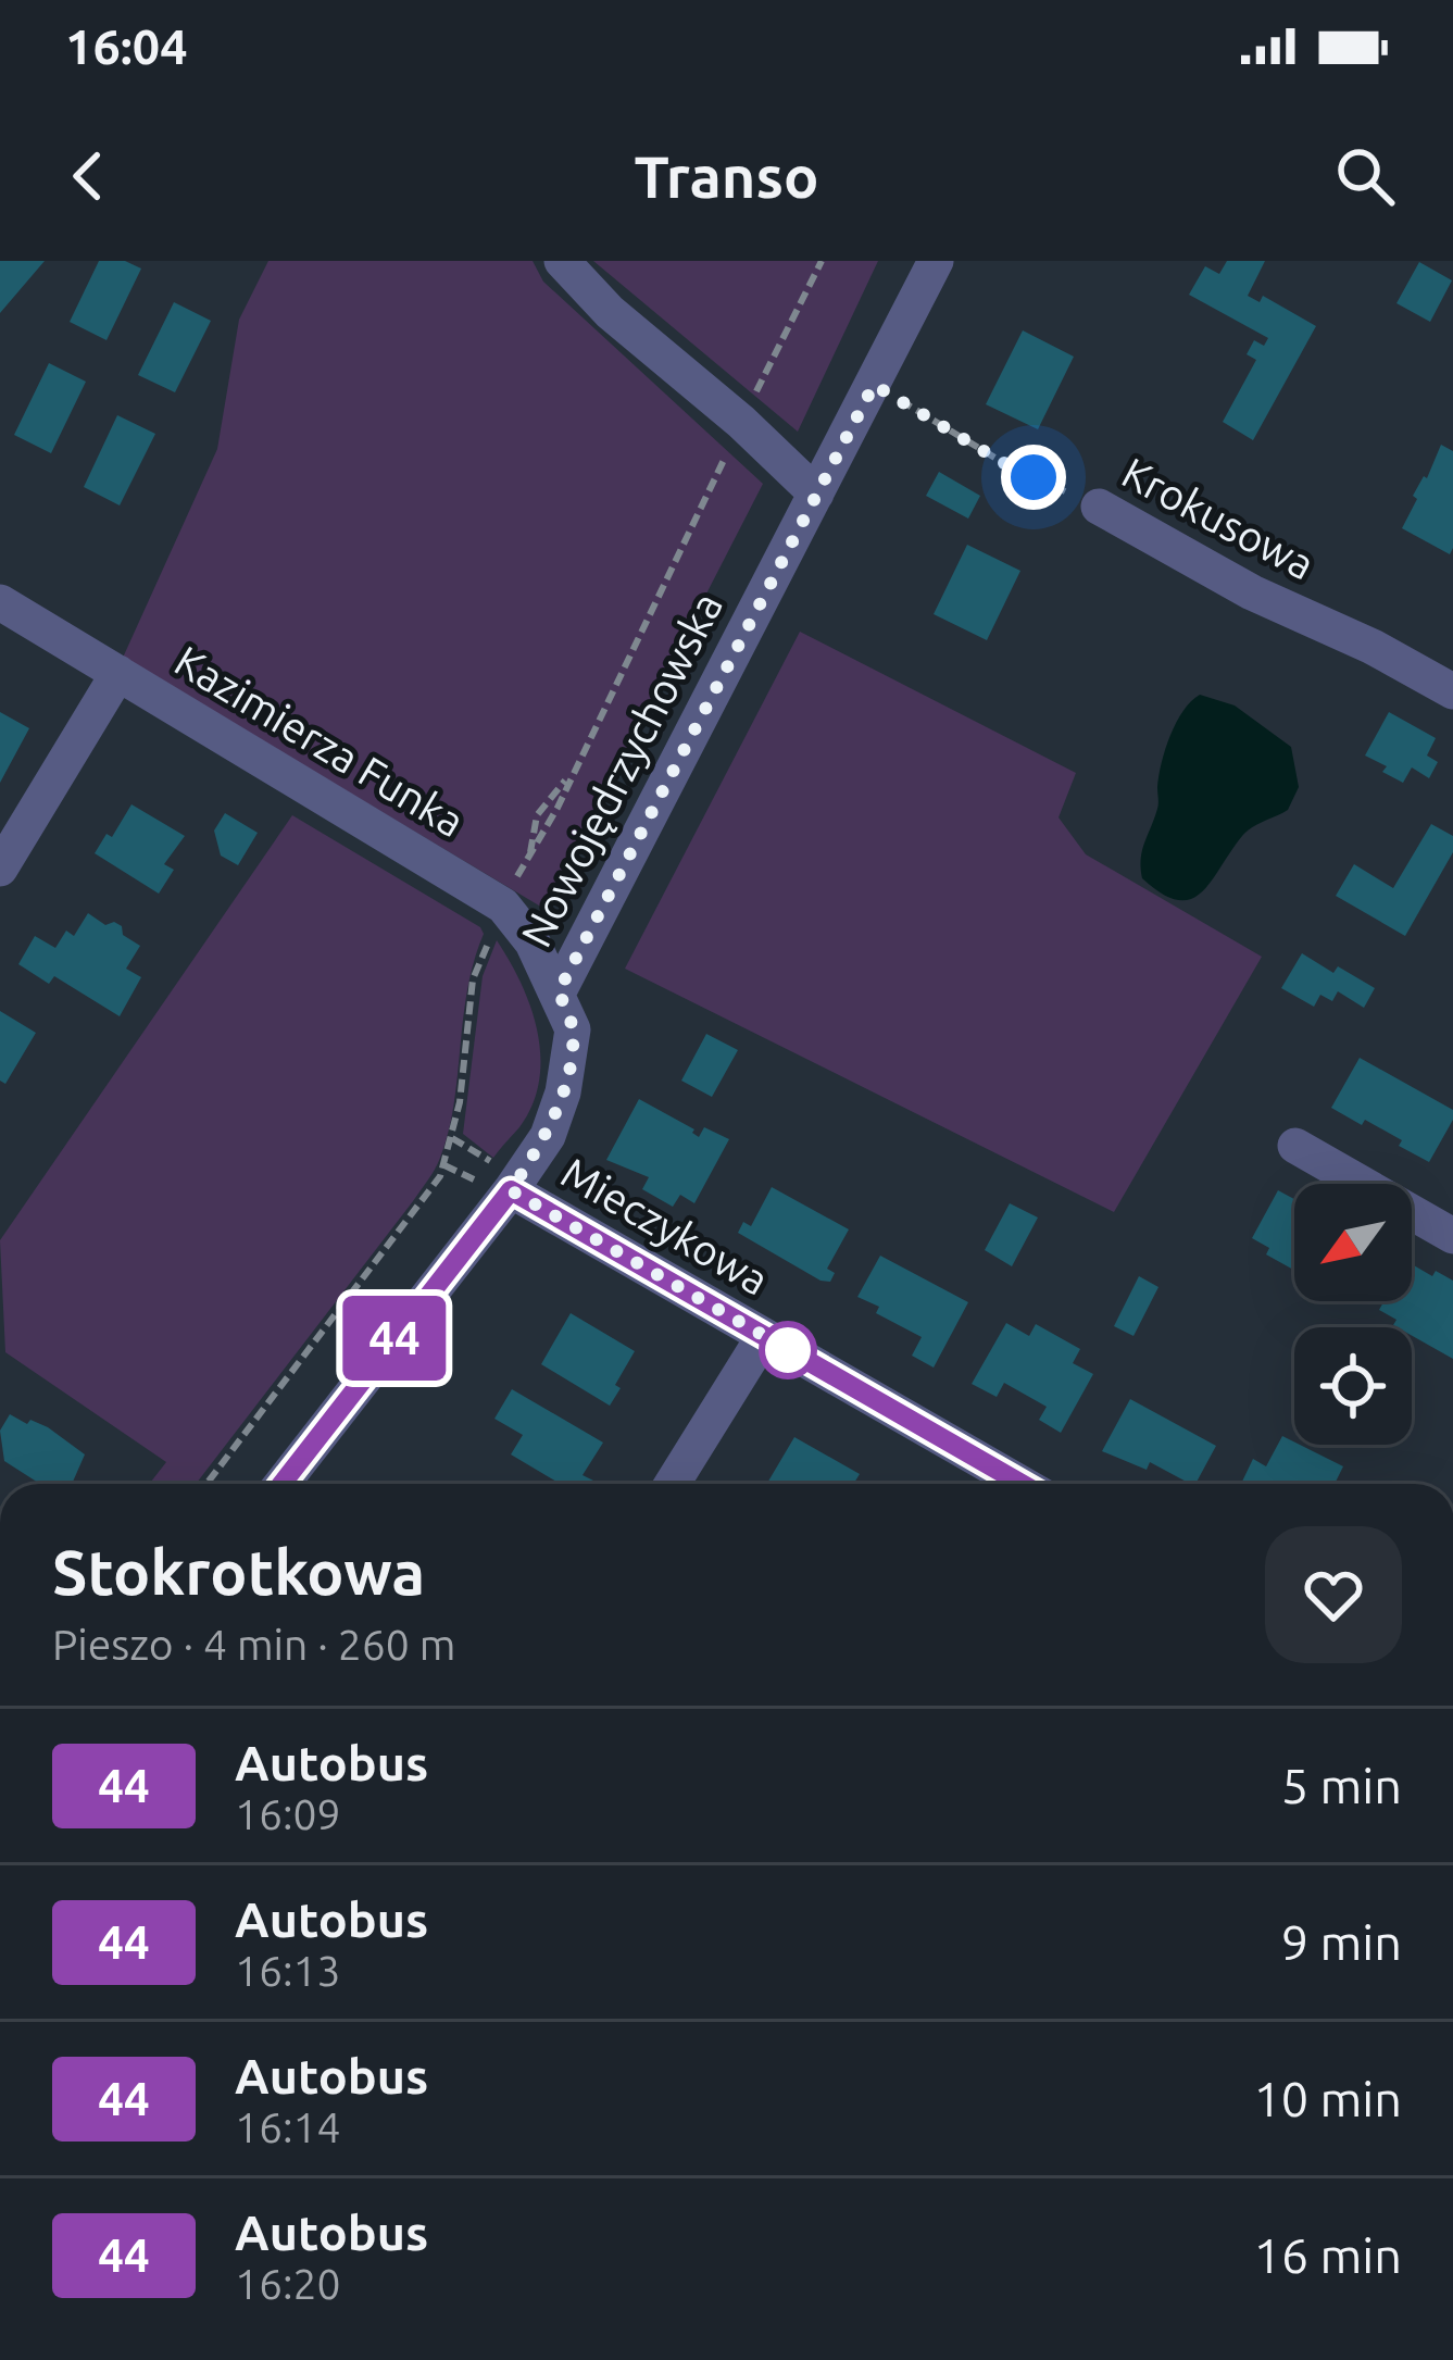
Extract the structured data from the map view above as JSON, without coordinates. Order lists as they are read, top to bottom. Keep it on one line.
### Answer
{"streets":{"street":["Krokusowa","Kazimierza Funka","Nowojędrzychowska","Mieczykowa"]},"crossings":[["Krokusowa","Nowojędrzychowska"],["Kazimierza Funka","Nowojędrzychowska"],["Nowojędrzychowska","Mieczykowa"]],"lines":["bus line 44"],"north":"bottom left","page":{"status":"16:04","header":"Transo","on_map":"44","heading":["Stokrotkowa","Pieszo · 4 min · 260 m"],"list":[{"mark":"44","name":"Autobus","note":"16:09","value":"5 min"},{"mark":"44","name":"Autobus","note":"16:13","value":"9 min"},{"mark":"44","name":"Autobus","note":"16:14","value":"10 min"},{"mark":"44","name":"Autobus","note":"16:20","value":"16 min"}]}}
